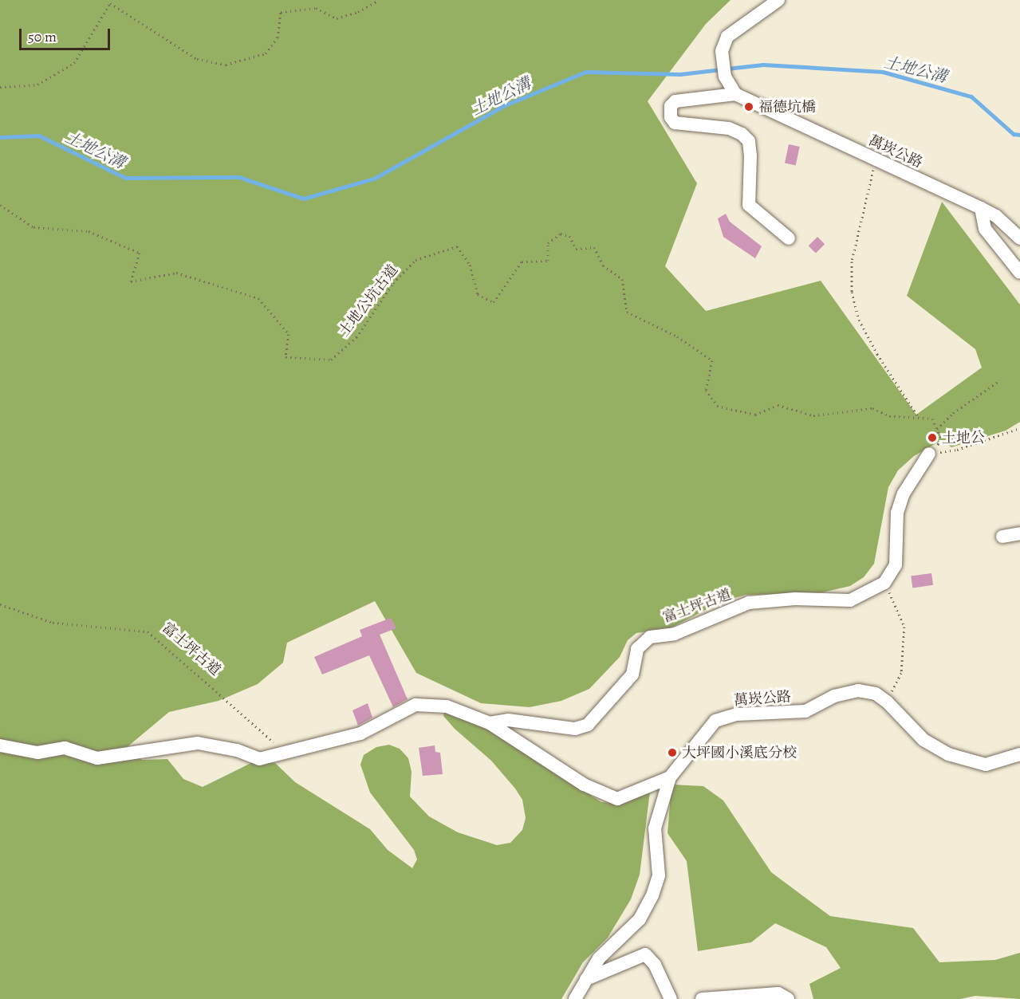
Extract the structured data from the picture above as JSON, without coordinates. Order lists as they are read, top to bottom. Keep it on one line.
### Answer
{"streets":{"street":["萬崁公路","富士坪古道"],"path":["土地公坑古道"]},"water":["土地公溝"],"places":["福德坑橋","土地公","大坪國小溪底分校"],"scale_bar":"50 m"}
